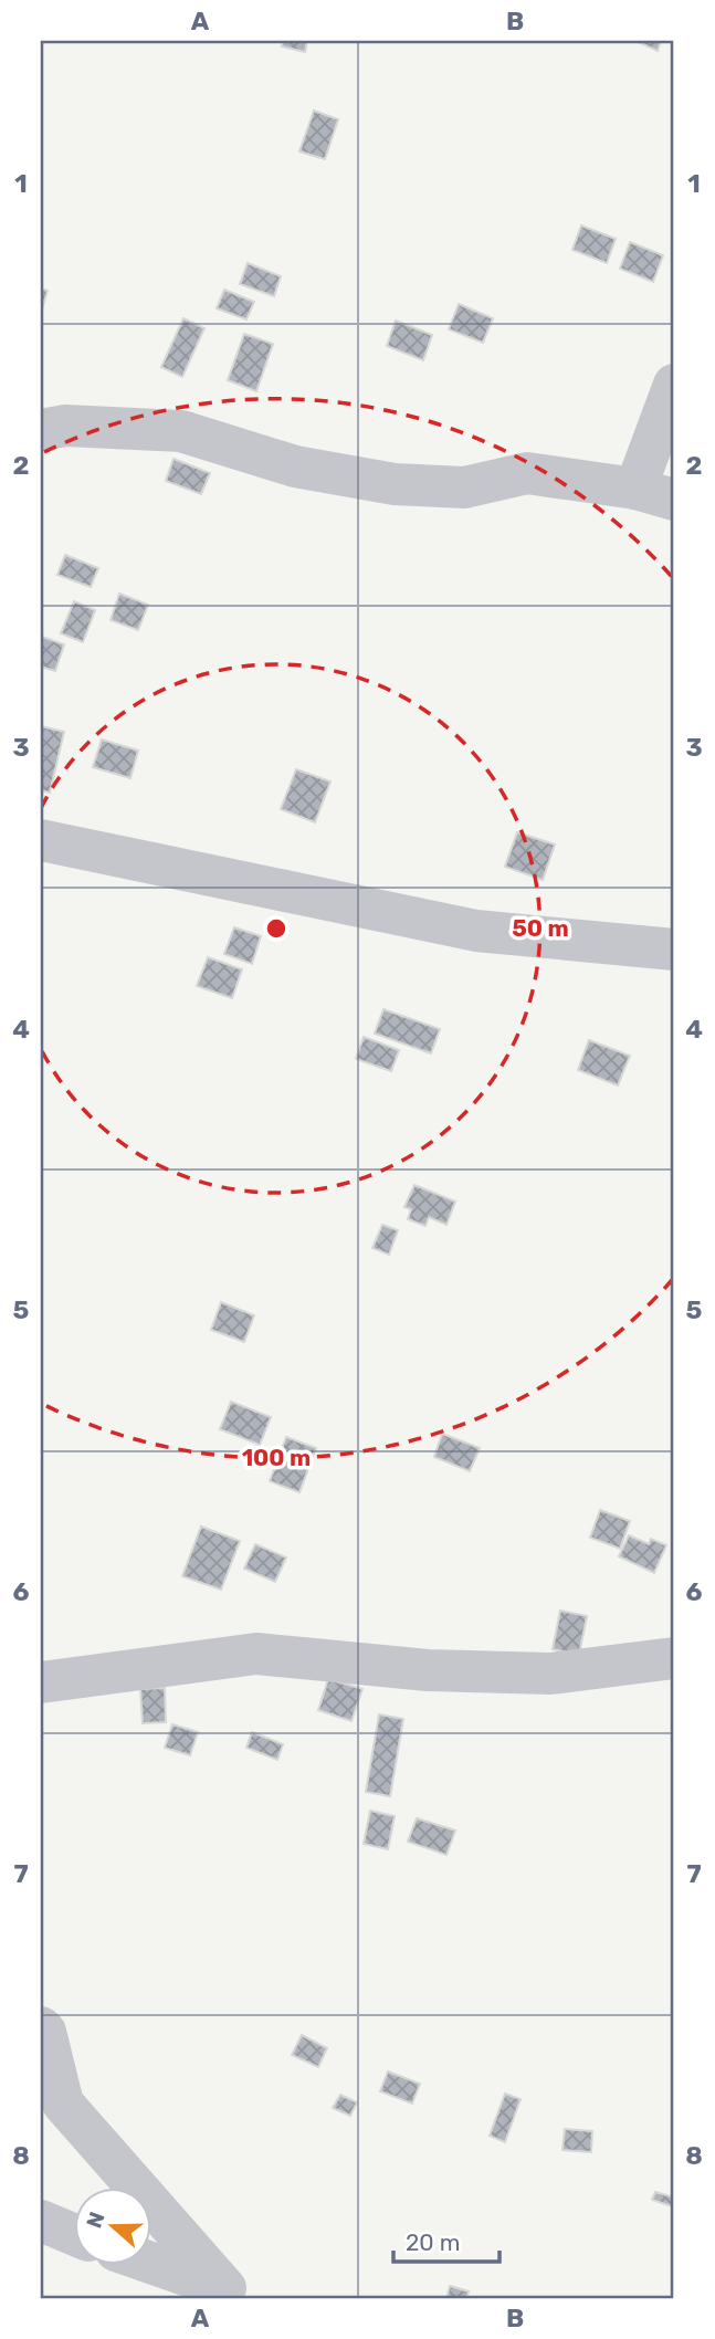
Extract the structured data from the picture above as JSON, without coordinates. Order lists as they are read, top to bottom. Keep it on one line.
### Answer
{"scale_bar":"20 m","north":"left","grid":{"columns":["A","B"],"rows":["1","2","3","4","5","6","7","8"]},"rings":["50 m","100 m"]}
